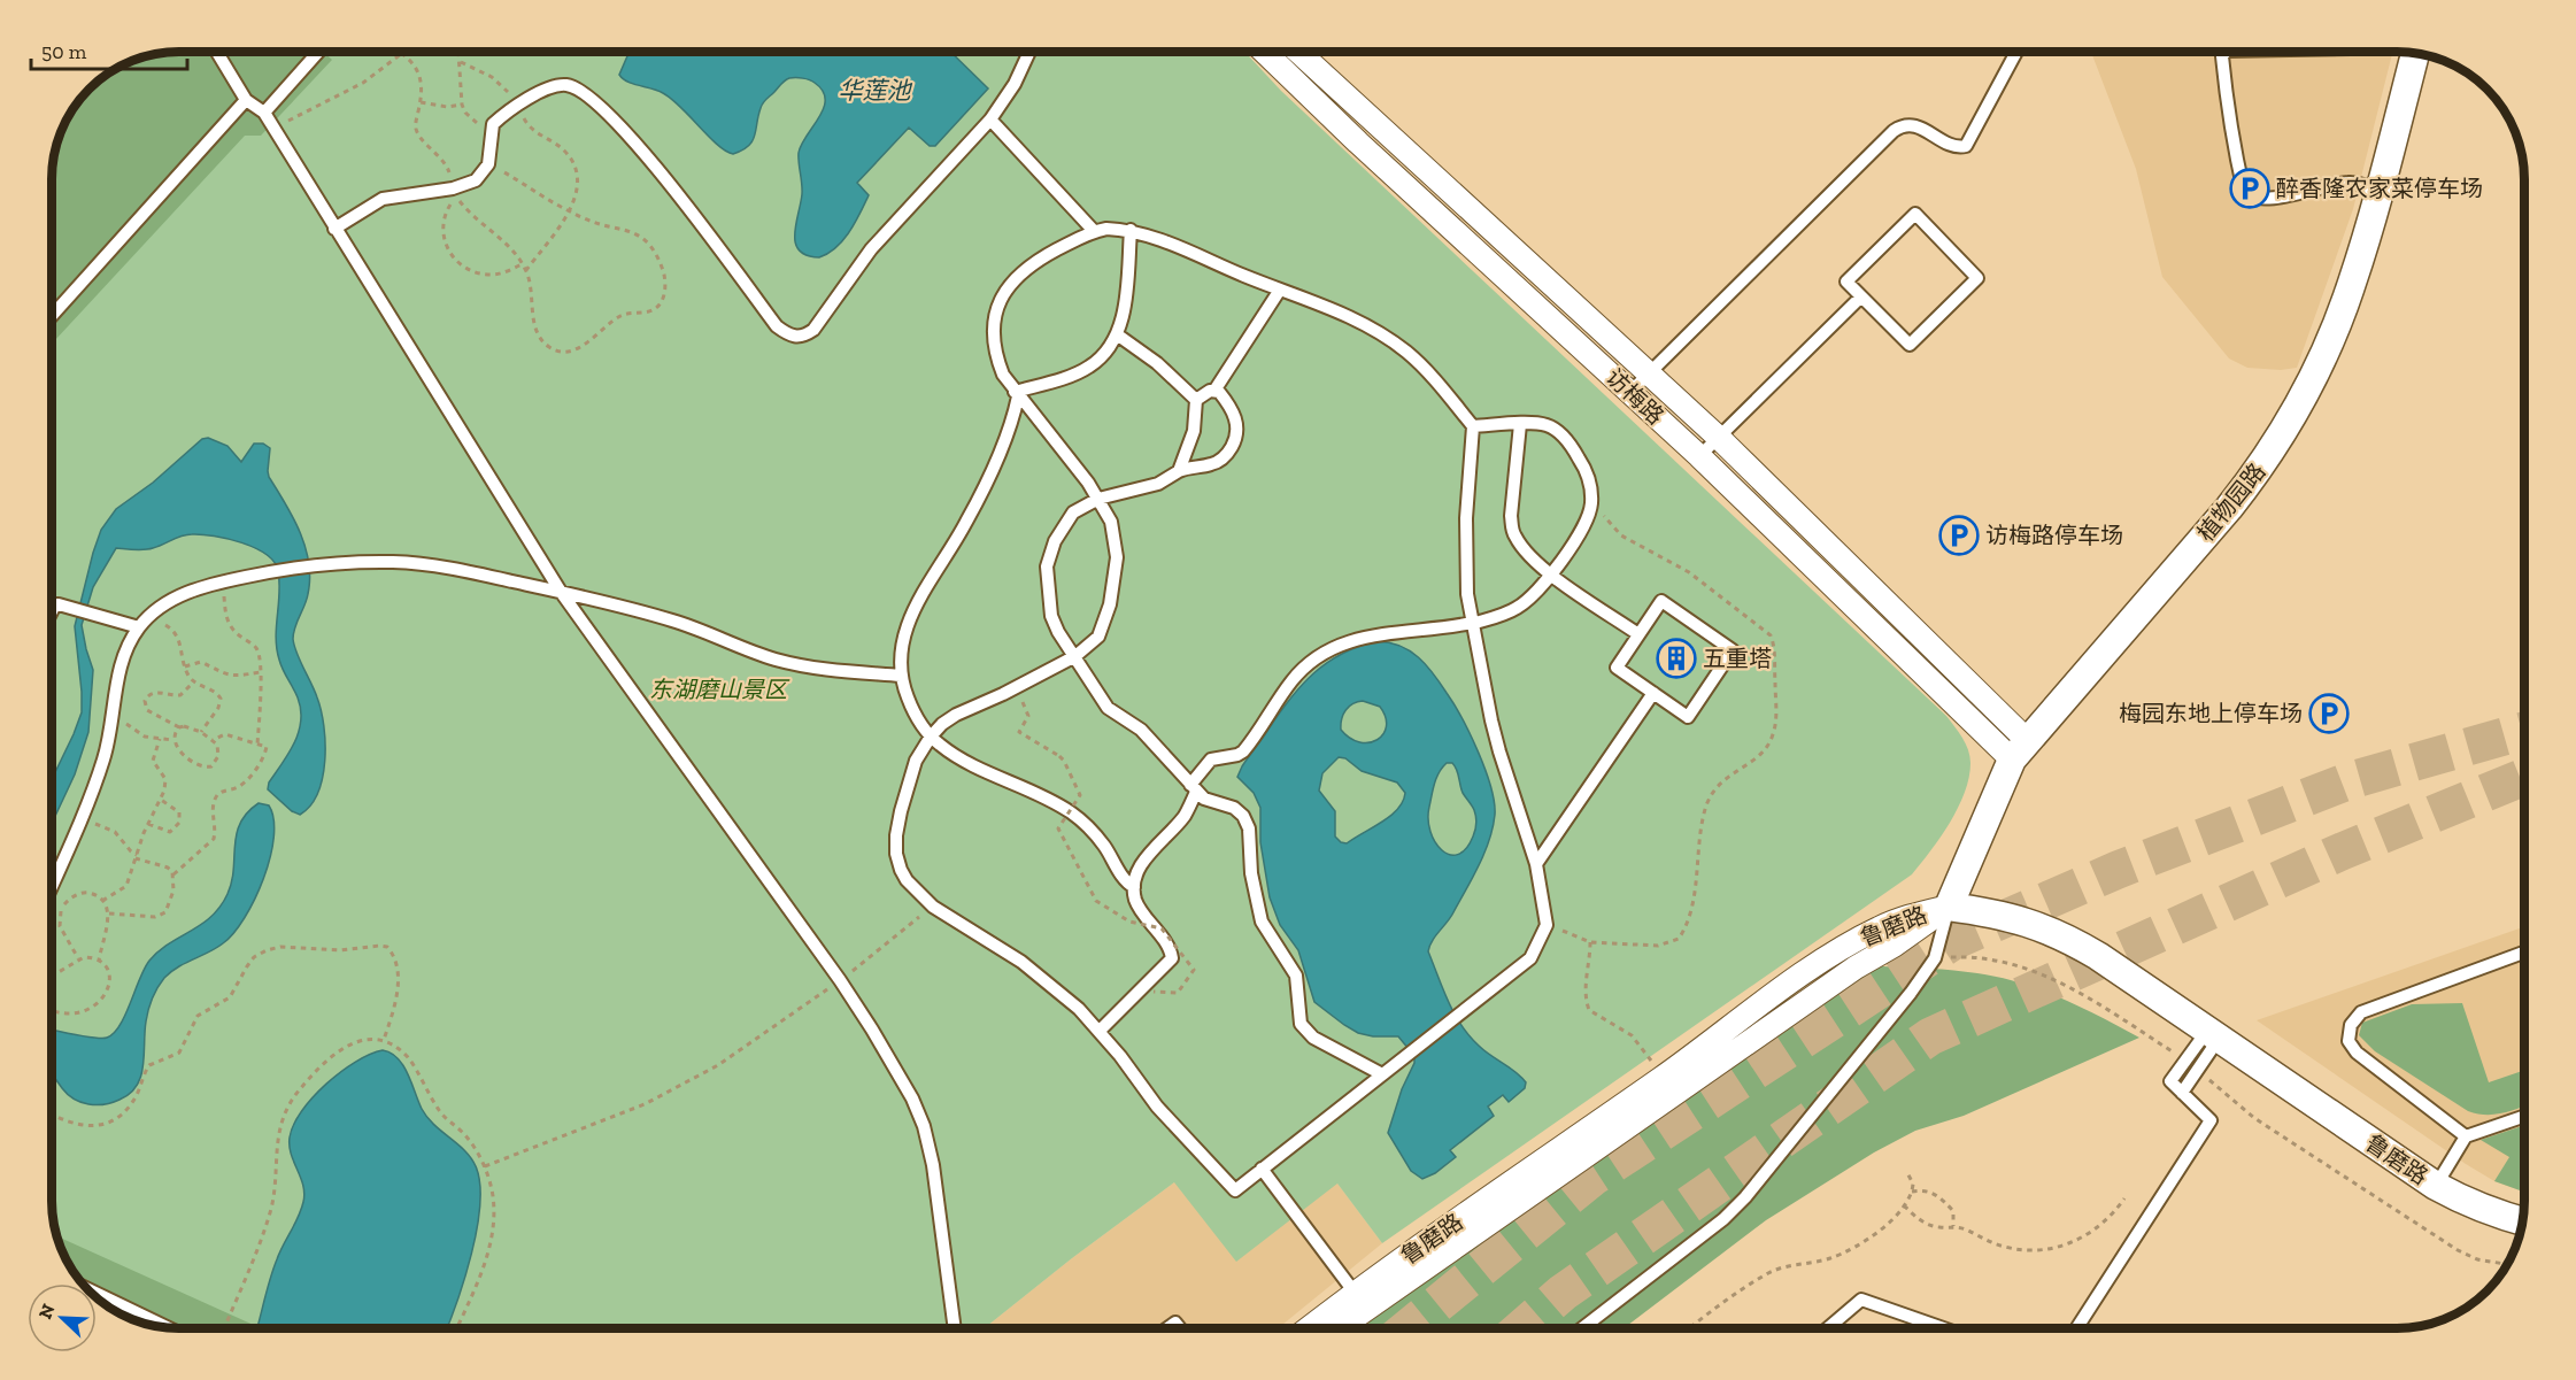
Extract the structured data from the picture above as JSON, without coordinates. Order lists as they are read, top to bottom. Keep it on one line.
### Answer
{"streets":{"street":["访梅路","植物园路","鲁磨路"]},"crossings":[["访梅路","植物园路"],["植物园路","鲁磨路"]],"water":["华莲池"],"parks":["东湖磨山景区"],"places":{"parking":["醉香隆农家菜停车场","访梅路停车场","梅园东地上停车场"],"building":["五重塔"]},"scale_bar":"50 m","north":"top left"}
